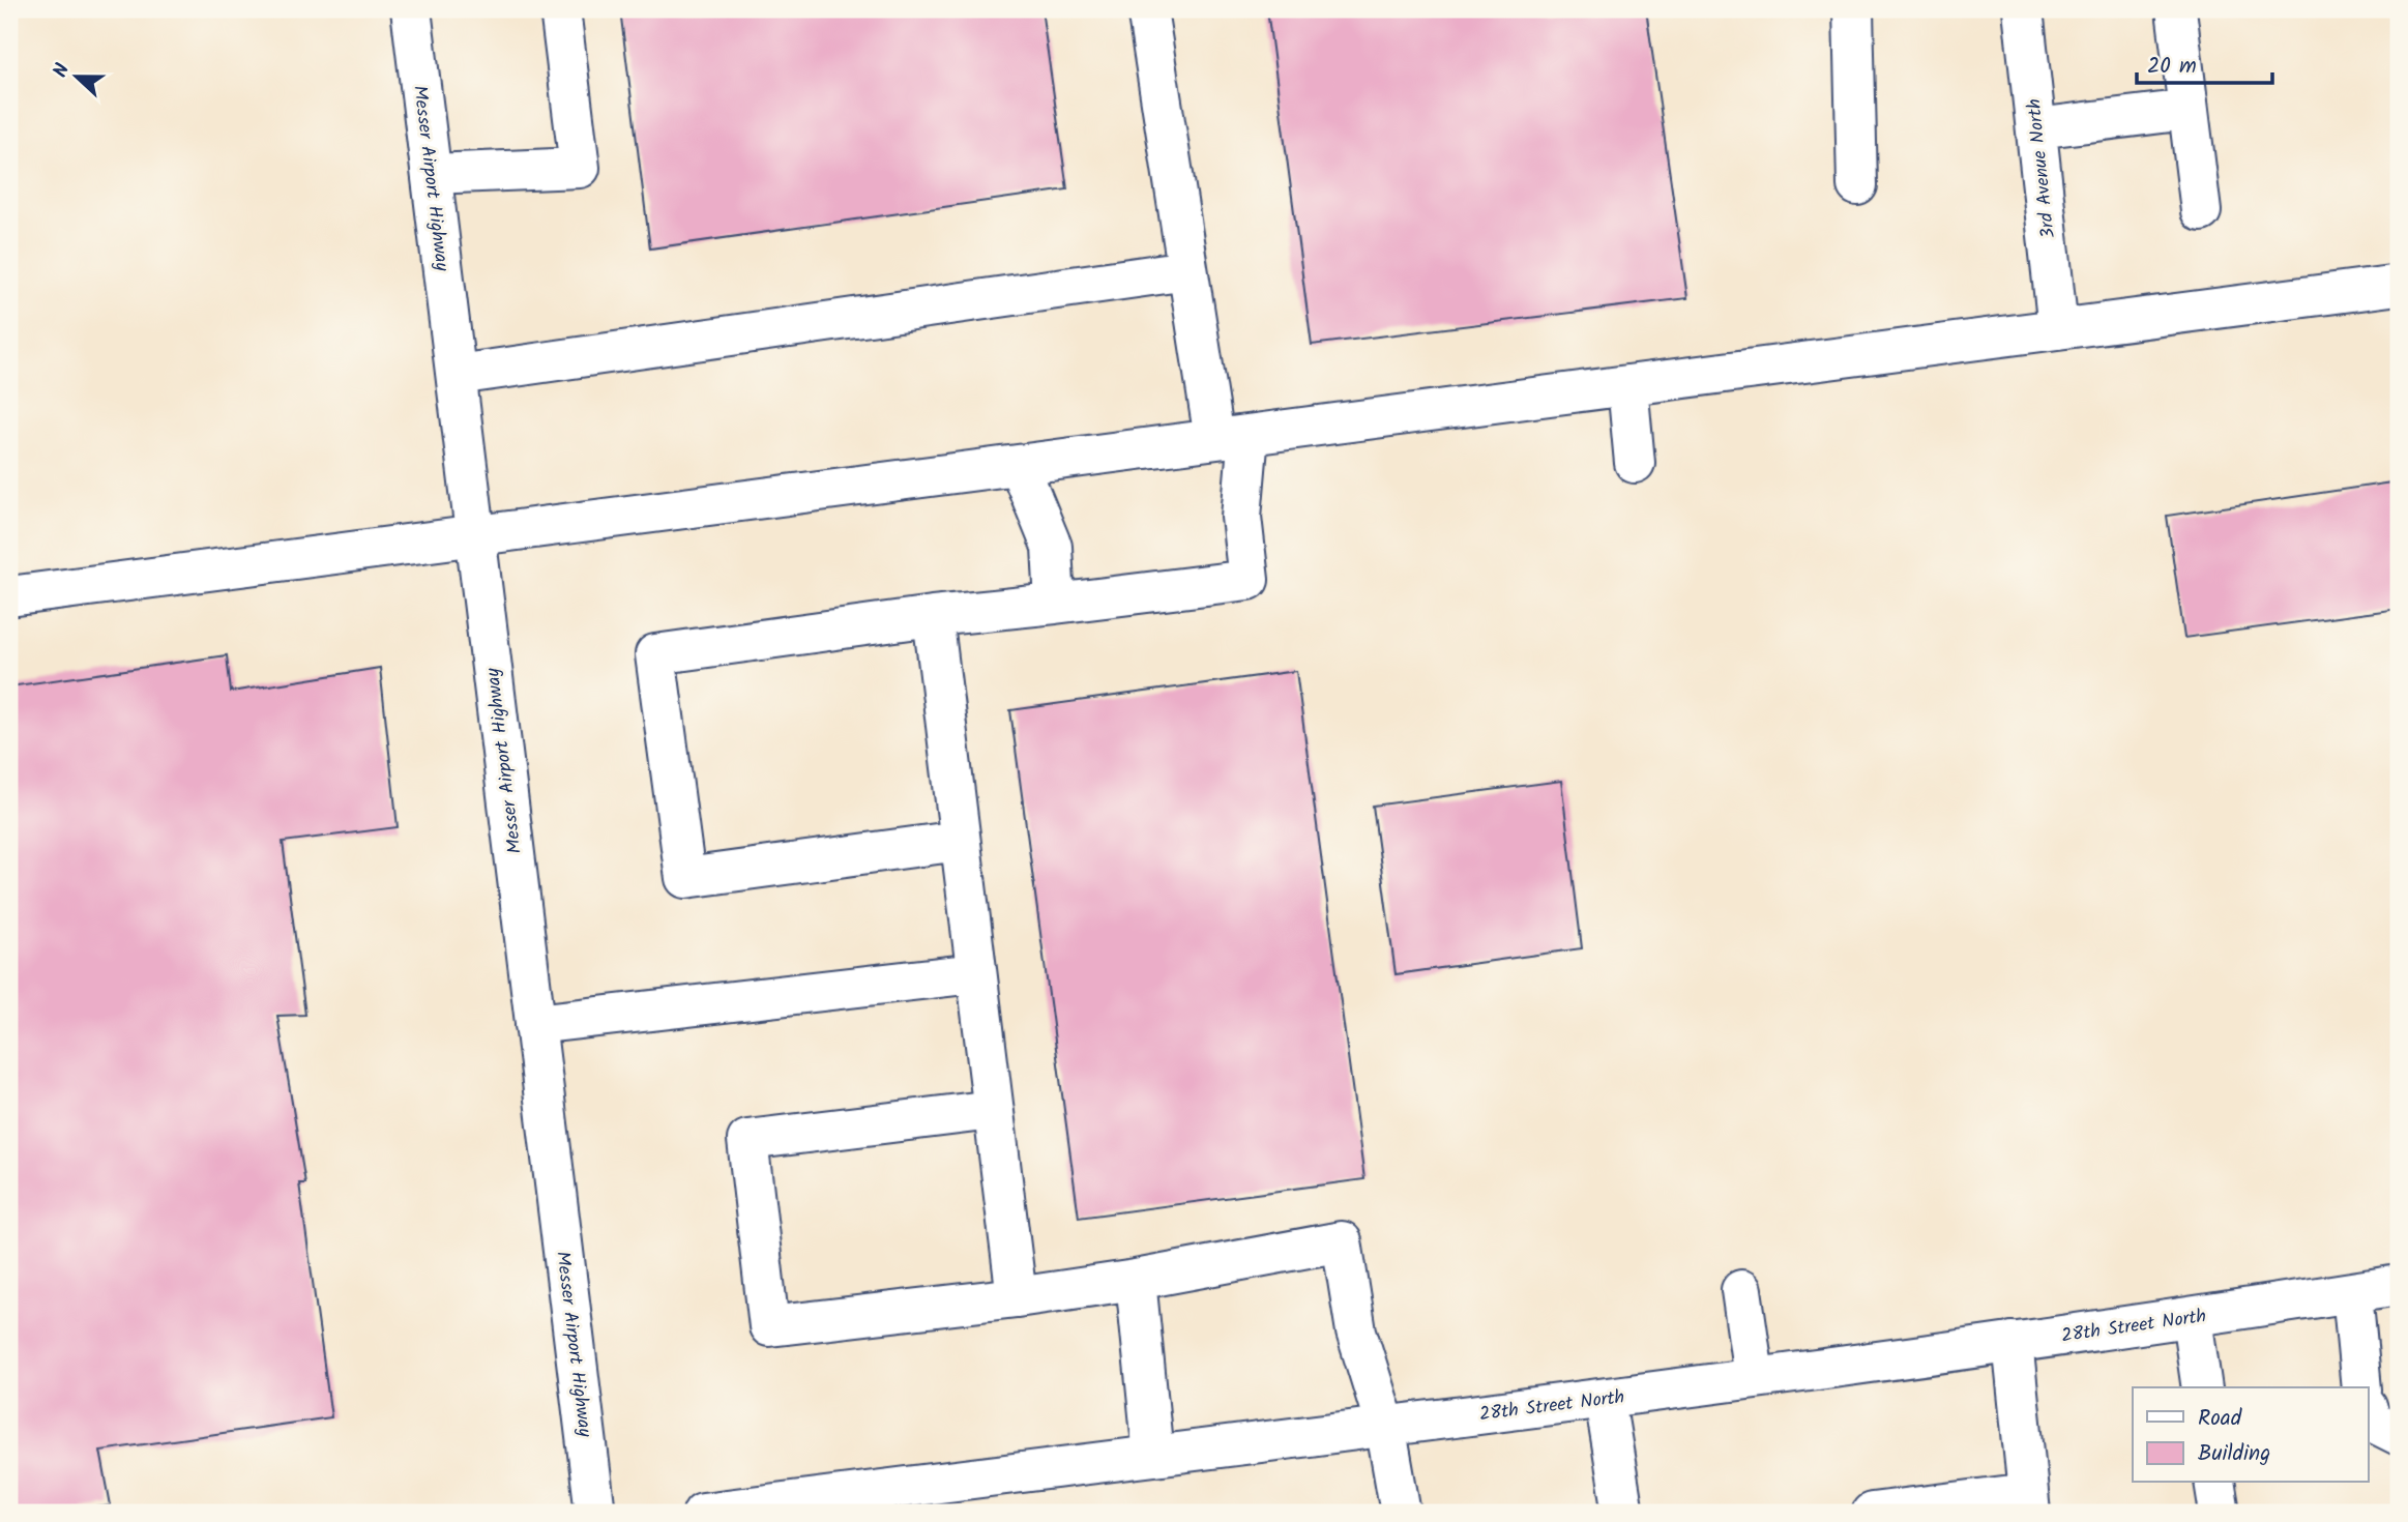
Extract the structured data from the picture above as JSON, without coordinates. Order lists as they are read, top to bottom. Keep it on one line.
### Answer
{"streets":{"street":["3rd Avenue North","Messer Airport Highway","28th Street North"]},"legend":["Road","Building"],"scale_bar":"20 m","north":"left"}
